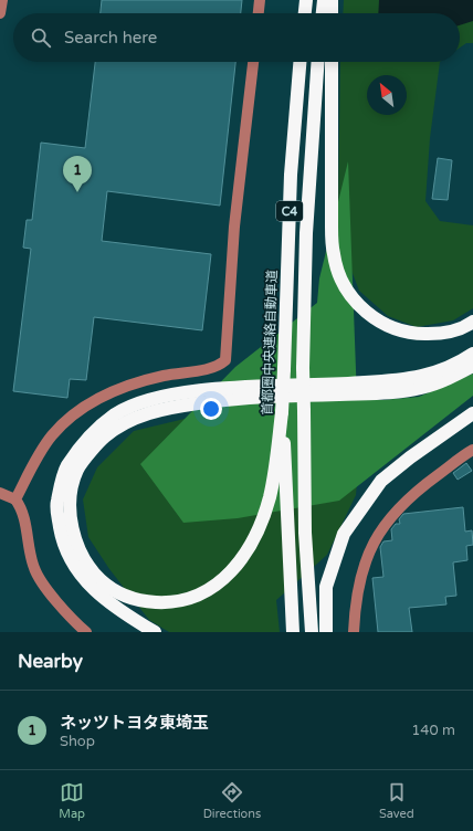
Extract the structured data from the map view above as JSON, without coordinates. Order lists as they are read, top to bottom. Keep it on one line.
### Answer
{"streets":{"highway":["C4","首都圏中央連絡自動車道"]},"north":"top left","page":{"search":"Search here","pins":"1","heading":"Nearby","list":[{"mark":"1","name":"ネッツトヨタ東埼玉","note":"Shop","value":"140 m"}],"nav":["Map","Directions","Saved"]}}
